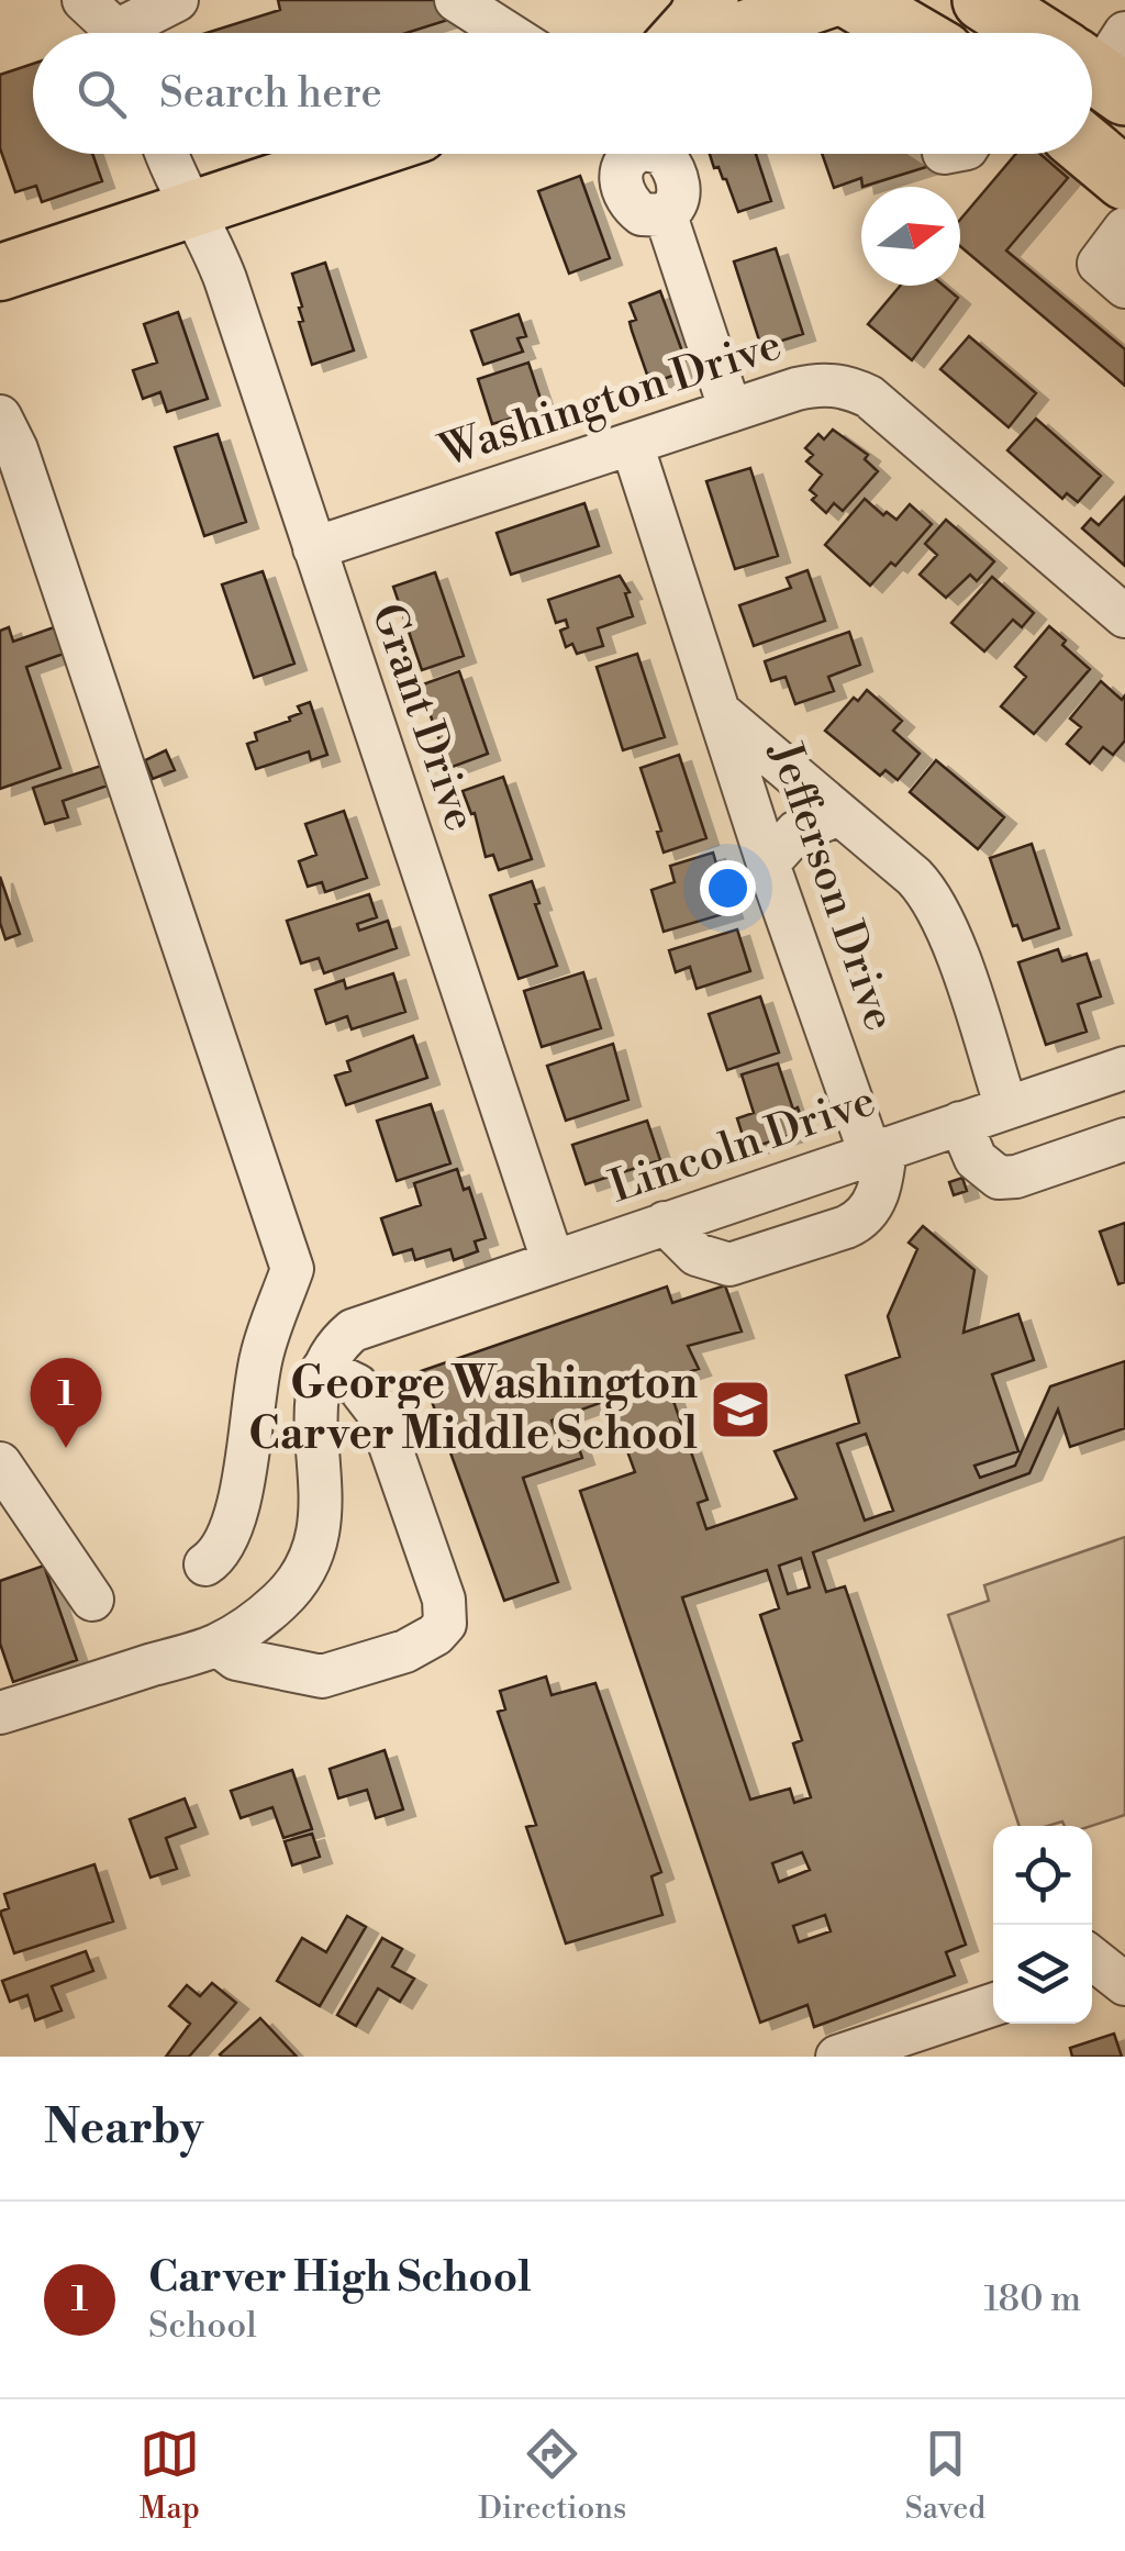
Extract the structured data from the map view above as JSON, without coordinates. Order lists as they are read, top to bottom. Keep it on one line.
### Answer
{"streets":{"street":["Washington Drive","Grant Drive","Jefferson Drive","Lincoln Drive"]},"crossings":[["Washington Drive","Grant Drive"],["Washington Drive","Jefferson Drive"],["Grant Drive","Lincoln Drive"],["Jefferson Drive","Lincoln Drive"]],"places":{"school or university":["George Washington Carver Middle School"]},"north":"right","page":{"search":"Search here","pins":"1","heading":"Nearby","list":[{"mark":"1","name":"Carver High School","note":"School","value":"180 m"}],"nav":["Map","Directions","Saved"]}}
